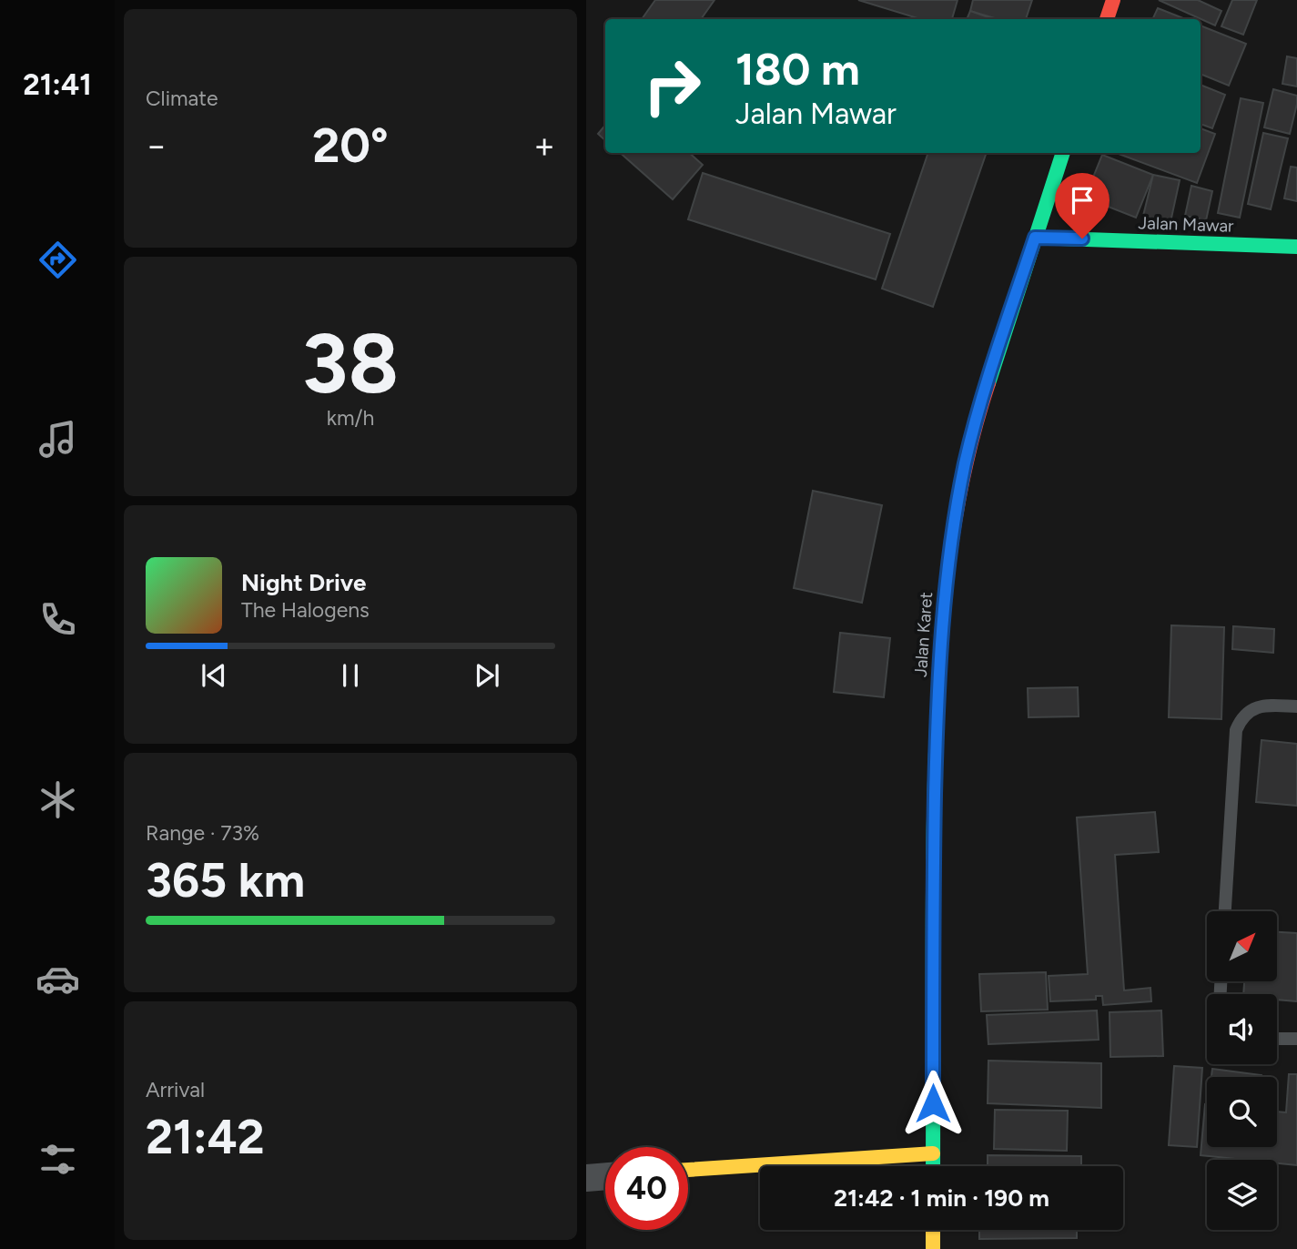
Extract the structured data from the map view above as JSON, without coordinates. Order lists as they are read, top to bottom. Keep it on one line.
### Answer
{"streets":{"street":["Jalan Mawar","Jalan Karet"]},"crossings":[["Jalan Mawar","Jalan Karet"]],"north":"top right","page":{"tabs":"21:41","tile":["Climate",["38","km/h"],["Range · 73%","365 km"],["Arrival","21:42"]],"turn":["180 m","Jalan Mawar"],"heat":["−","20°","+"],"song":["Night Drive","The Halogens"],"limit":"40","trip":"21:42 · 1 min · 190 m"}}
